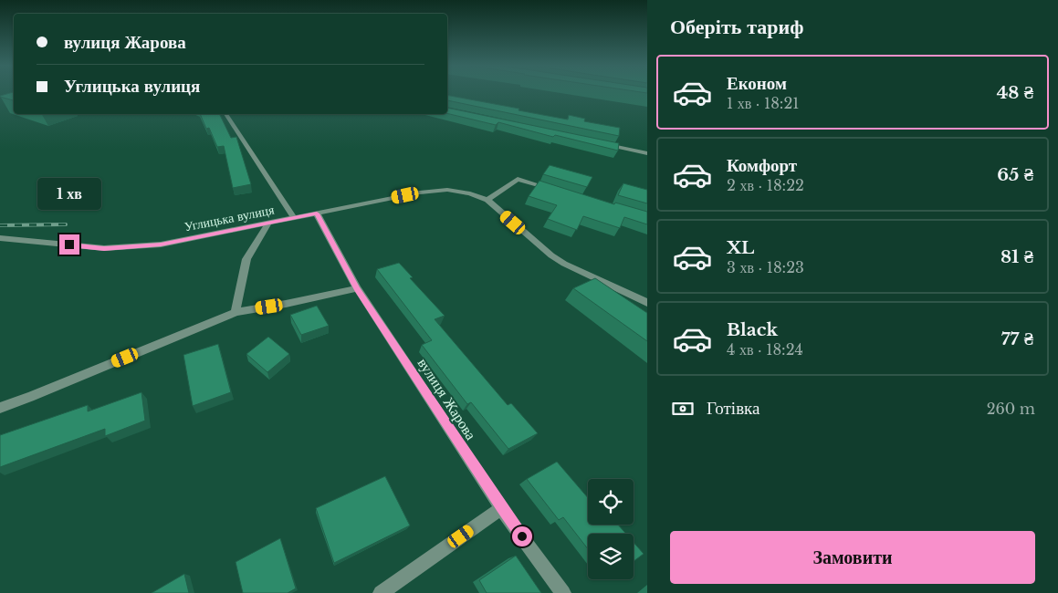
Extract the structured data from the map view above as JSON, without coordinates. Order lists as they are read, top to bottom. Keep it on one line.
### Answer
{"streets":{"street":["Углицька вулиця","вулиця Жарова"]},"crossings":[["Углицька вулиця","вулиця Жарова"]],"page":{"heading":"Оберіть тариф","banner":["вулиця Жарова","Углицька вулиця"],"list":[{"name":"Економ","note":"1 хв · 18:21","value":"48 ₴"},{"name":"Комфорт","note":"2 хв · 18:22","value":"65 ₴"},{"name":"XL","note":"3 хв · 18:23","value":"81 ₴"},{"name":"Black","note":"4 хв · 18:24","value":"77 ₴"}],"bubble":"1 хв","pay":["Готівка","260 m"],"buttons":"Замовити"}}
